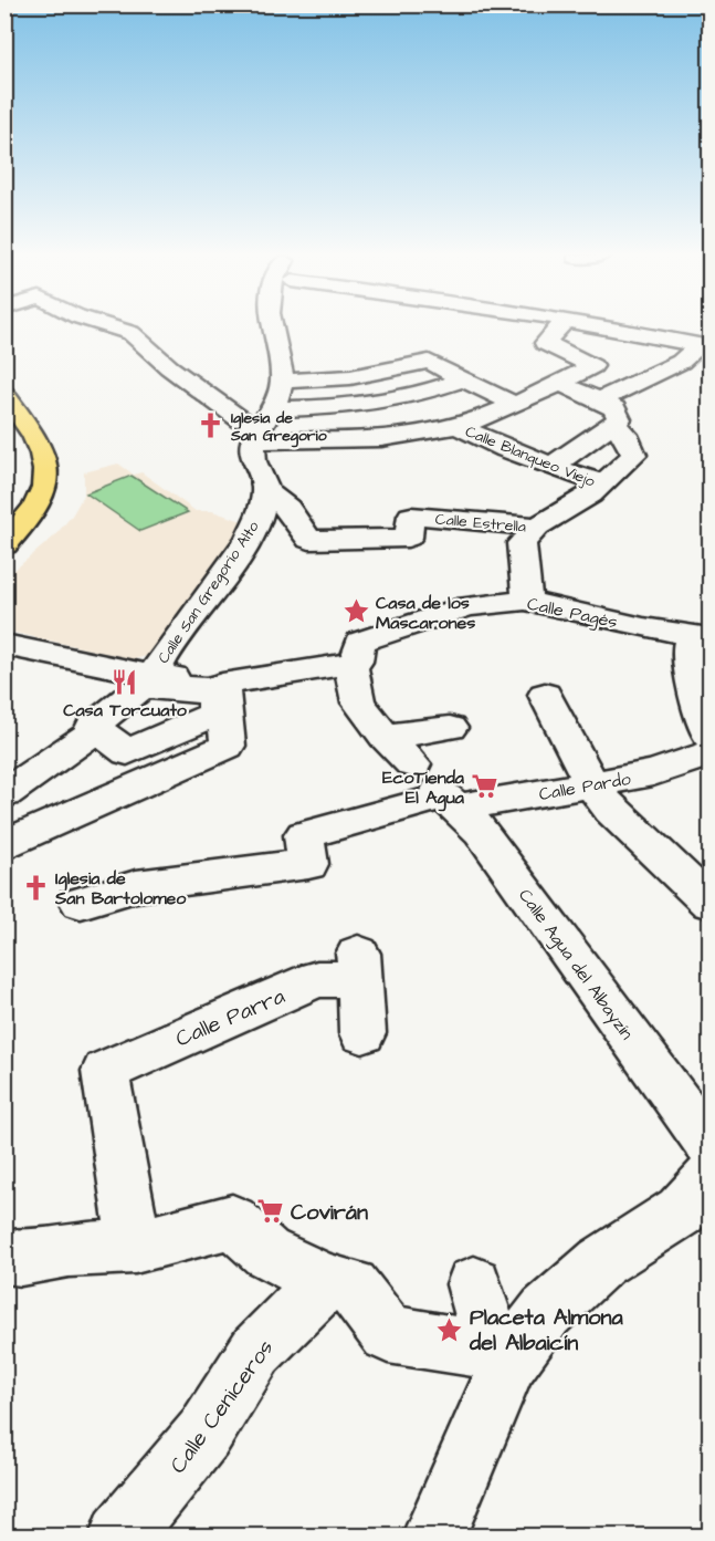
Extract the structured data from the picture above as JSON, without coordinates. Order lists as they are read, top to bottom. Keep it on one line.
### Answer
{"streets":{"street":["Calle Blanqueo Viejo","Calle Estrella","Calle San Gregorio Alto","Calle Pagés","Calle Pardo","Calle Agua del Albayzín","Calle Parra","Calle Ceniceros"]},"crossings":[["Calle Estrella","Calle San Gregorio Alto"],["Calle San Gregorio Alto","Calle Pagés"],["Calle Pagés","Calle Agua del Albayzín"],["Calle Pardo","Calle Agua del Albayzín"]],"places":{"church":["Iglesia de San Gregorio","Iglesia de San Bartolomeo"],"place":["Casa de los Mascarones","Placeta Almona del Albaicín"],"restaurant":["Casa Torcuato"],"supermarket":["EcoTienda El Agua","Covirán"]}}
